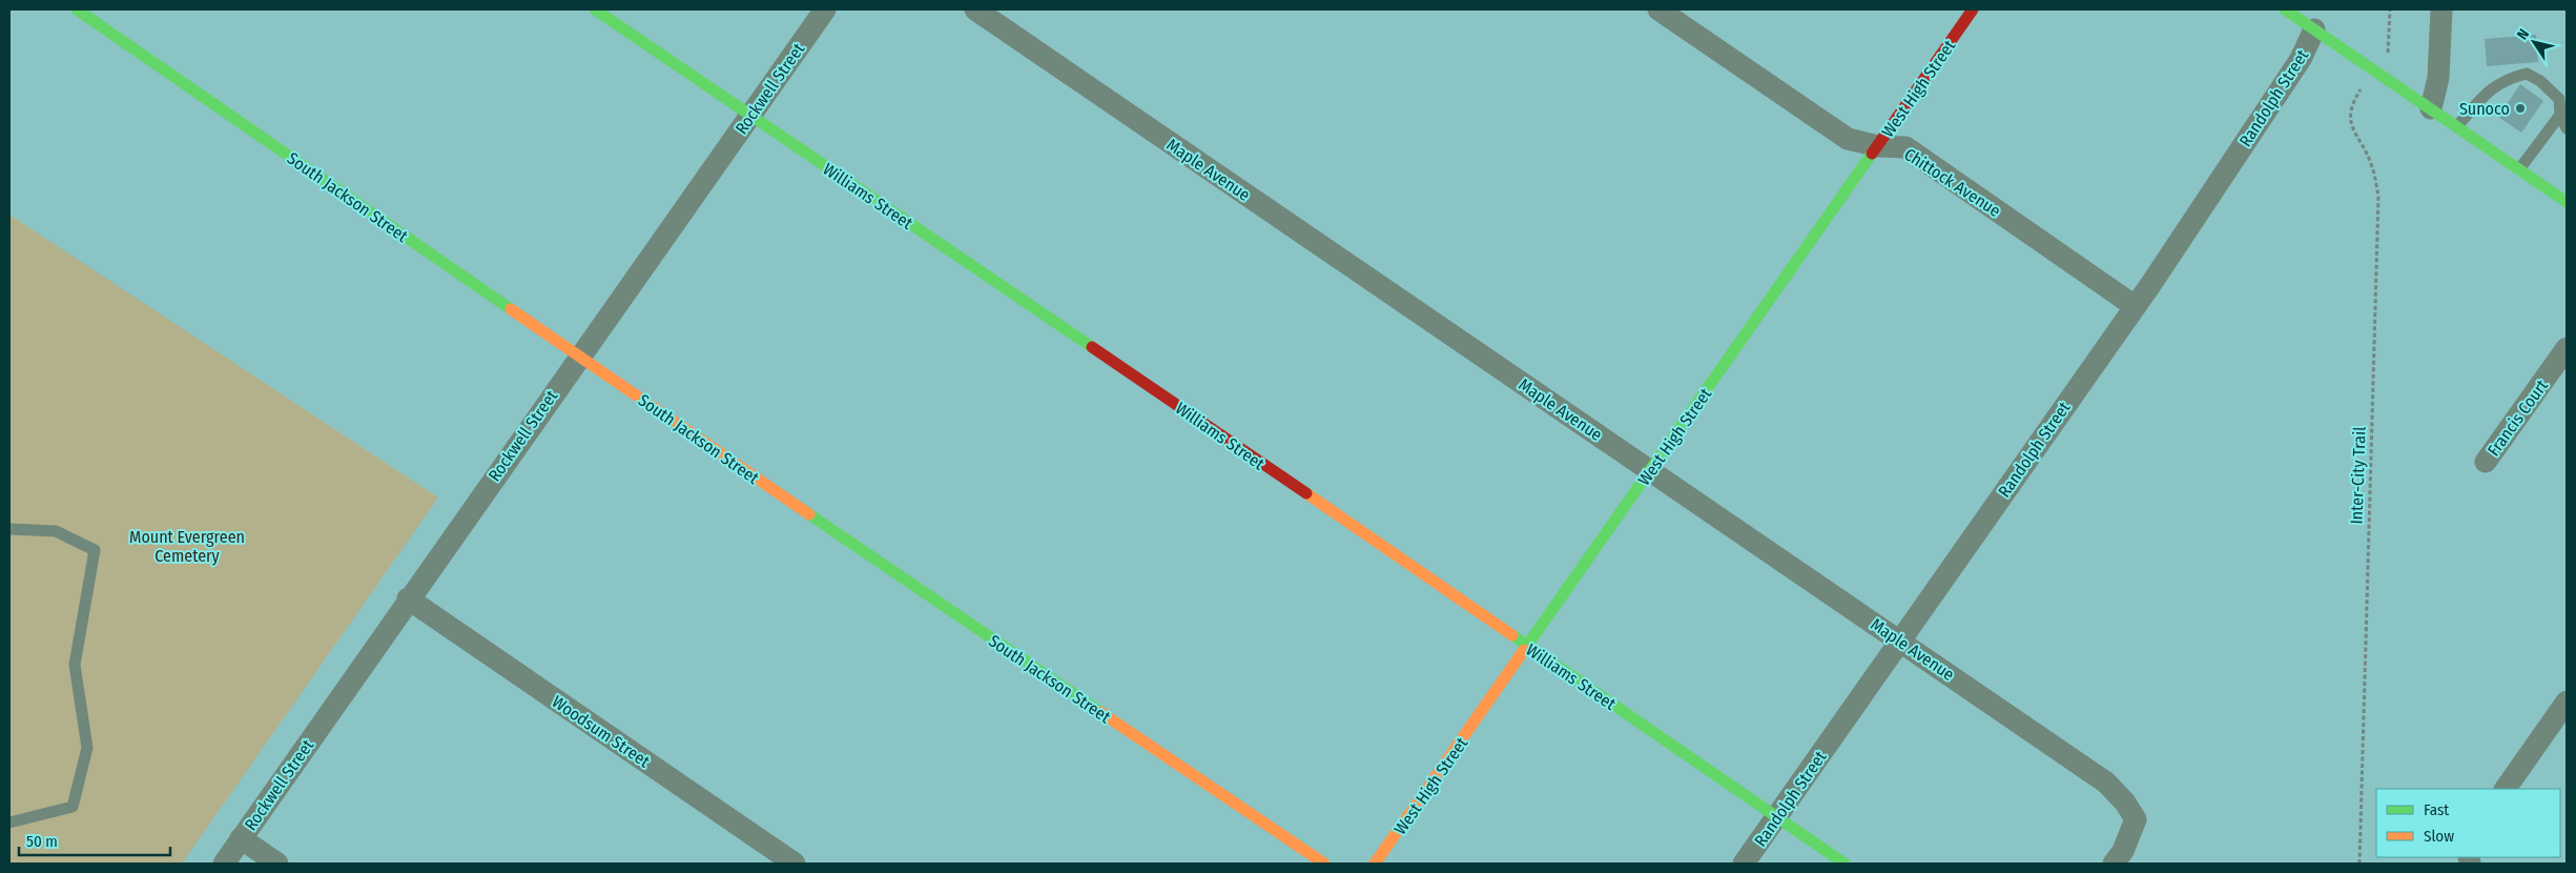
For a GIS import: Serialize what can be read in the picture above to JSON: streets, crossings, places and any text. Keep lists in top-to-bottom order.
{
  "streets": {
    "street": [
      "Rockwell Street",
      "West High Street",
      "Randolph Street",
      "Maple Avenue",
      "Chittock Avenue",
      "Williams Street",
      "South Jackson Street",
      "Francis Court",
      "Woodsum Street"
    ],
    "path": ["Inter-City Trail"]
  },
  "crossings": [
    ["Rockwell Street", "Williams Street"],
    ["Rockwell Street", "South Jackson Street"],
    ["Rockwell Street", "Woodsum Street"],
    ["West High Street", "Maple Avenue"],
    ["West High Street", "Chittock Avenue"],
    ["West High Street", "Williams Street"],
    ["Randolph Street", "Maple Avenue"],
    ["Randolph Street", "Chittock Avenue"],
    ["Randolph Street", "Williams Street"]
  ],
  "parks": ["Mount Evergreen Cemetery"],
  "places": ["Sunoco"],
  "legend": ["Fast", "Slow"],
  "scale_bar": "50 m",
  "north": "top left"
}
